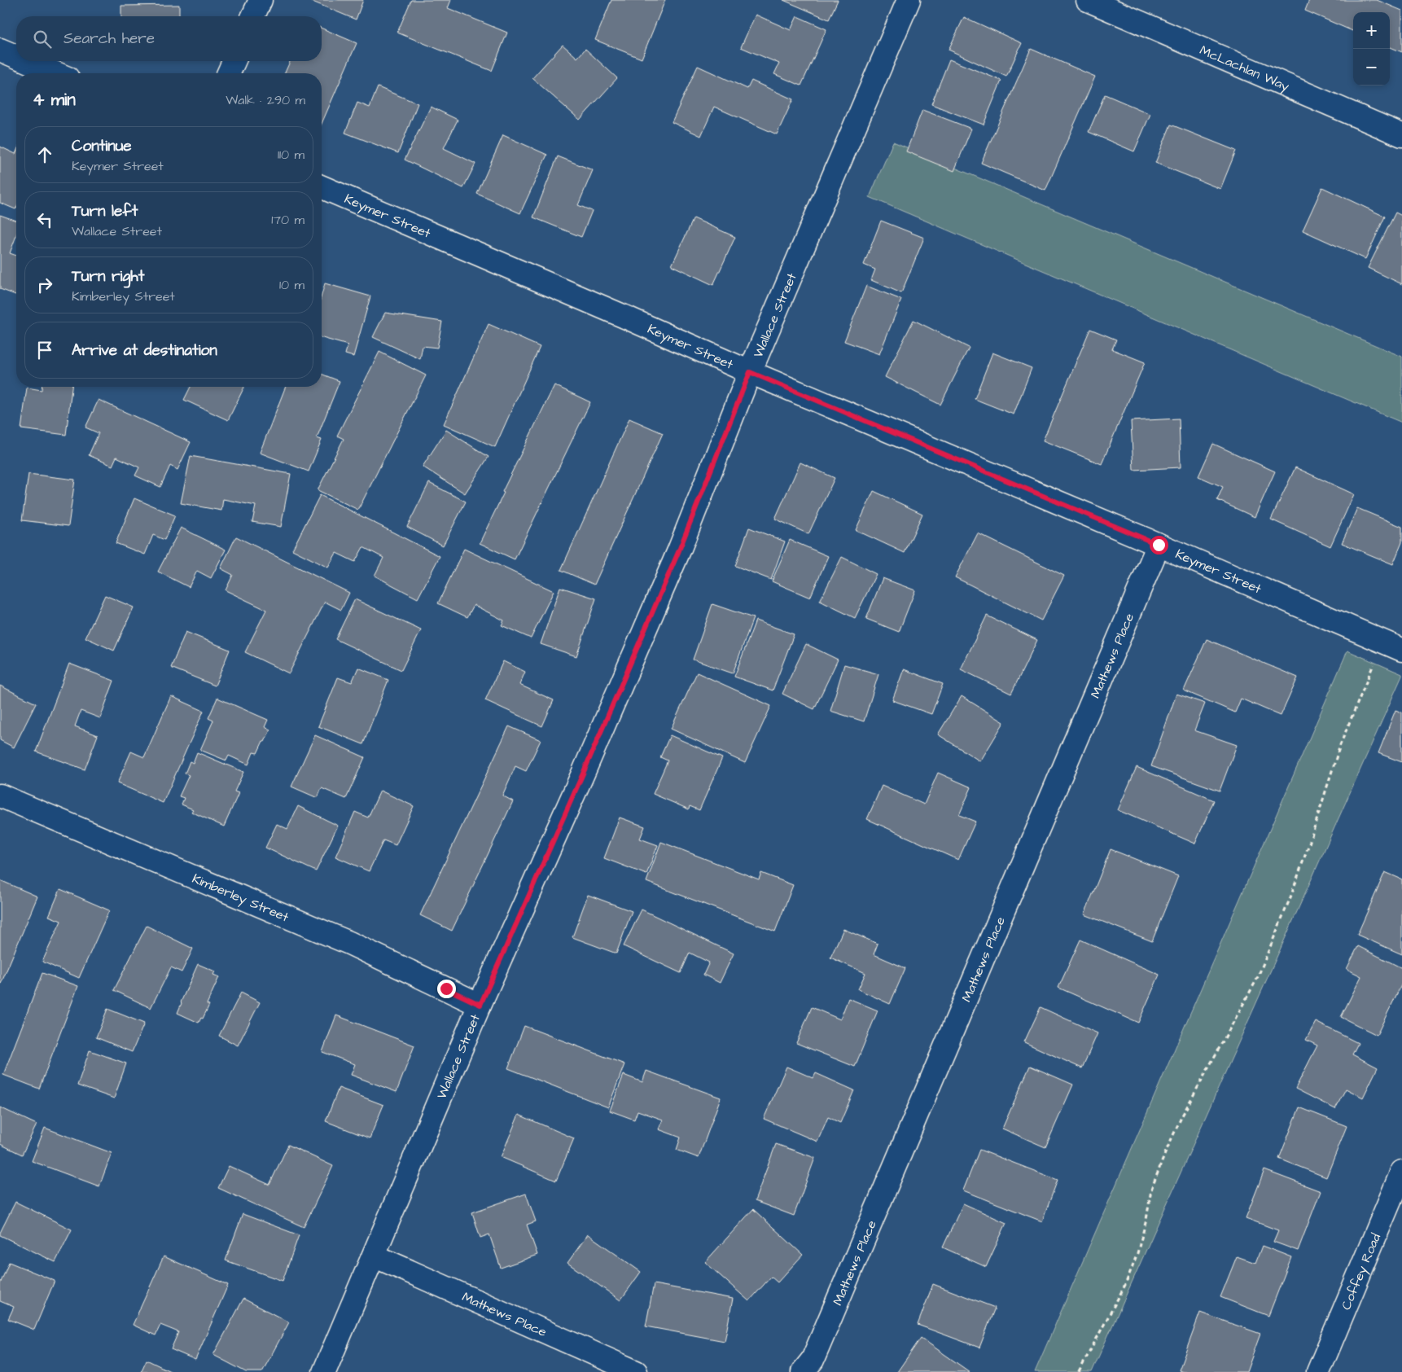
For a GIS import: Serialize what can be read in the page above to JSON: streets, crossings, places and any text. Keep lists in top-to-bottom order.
{
  "streets": {
    "street": [
      "McLachlan Way",
      "Keymer Street",
      "Wallace Street",
      "Mathews Place",
      "Kimberley Street",
      "Coffey Road"
    ]
  },
  "crossings": [
    ["Keymer Street", "Wallace Street"],
    ["Keymer Street", "Mathews Place"],
    ["Wallace Street", "Mathews Place"],
    ["Wallace Street", "Kimberley Street"]
  ],
  "page": {
    "map_buttons": ["+", "−"],
    "search": "Search here",
    "heading": ["4 min", "Walk · 290 m"],
    "list": [
      ["Continue", "Keymer Street", "110 m"],
      ["Turn left", "Wallace Street", "170 m"],
      ["Turn right", "Kimberley Street", "10 m"],
      "Arrive at destination"
    ]
  }
}
